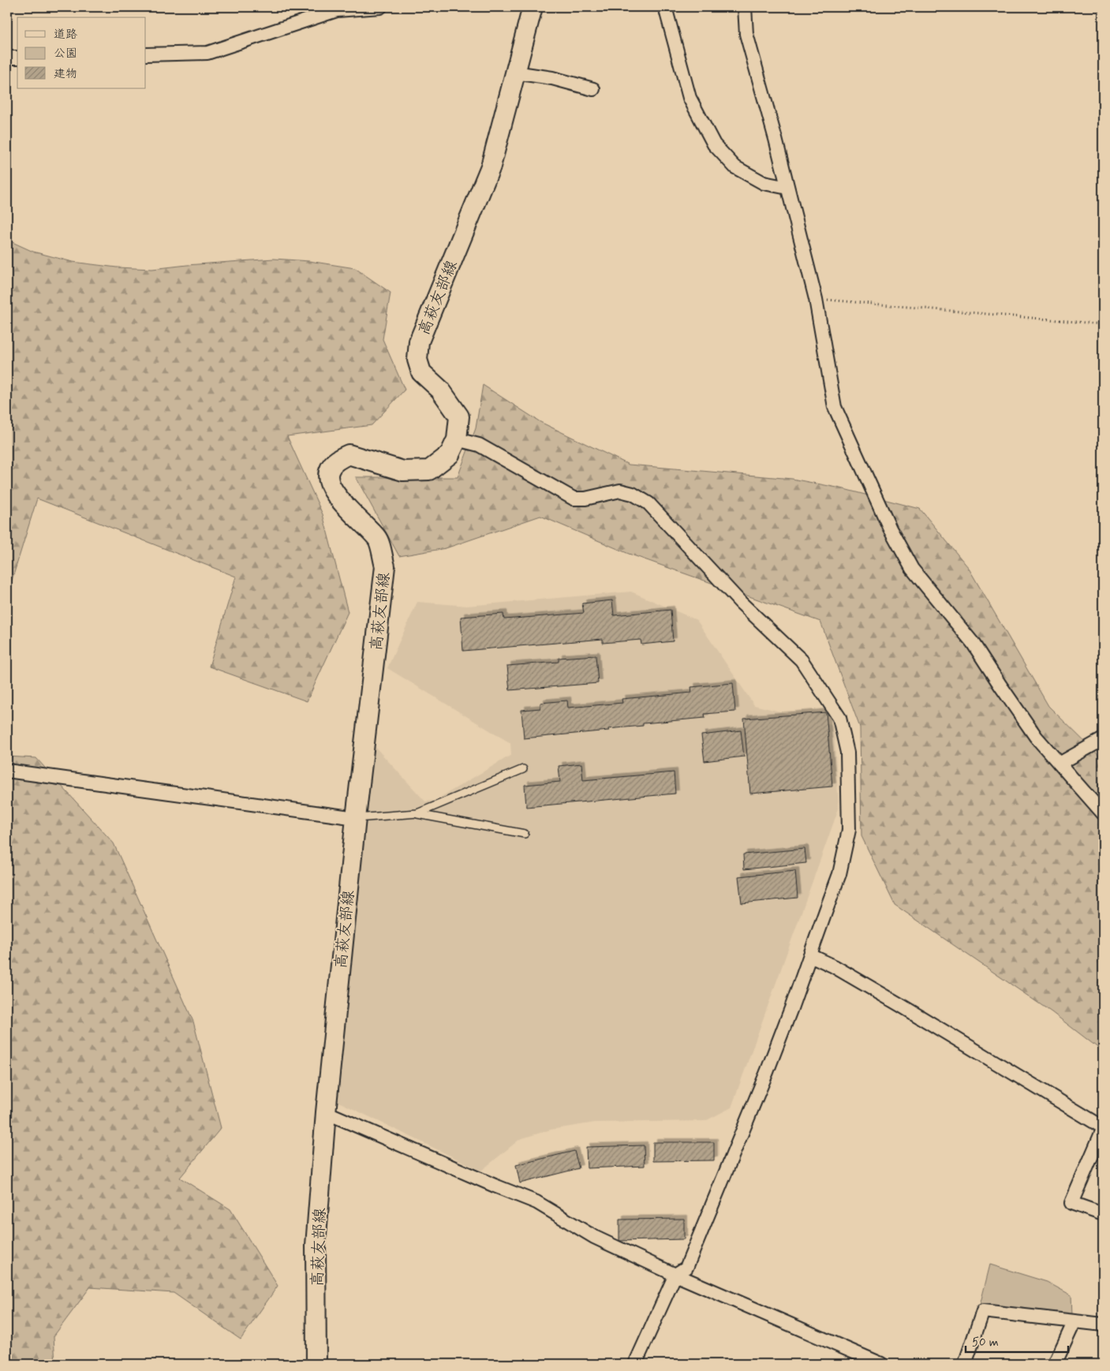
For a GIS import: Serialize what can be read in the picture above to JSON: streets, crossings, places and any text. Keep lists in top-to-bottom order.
{
  "streets": {
    "main road": ["高萩友部線"]
  },
  "legend": ["道路", "公園", "建物"],
  "scale_bar": "50 m"
}
